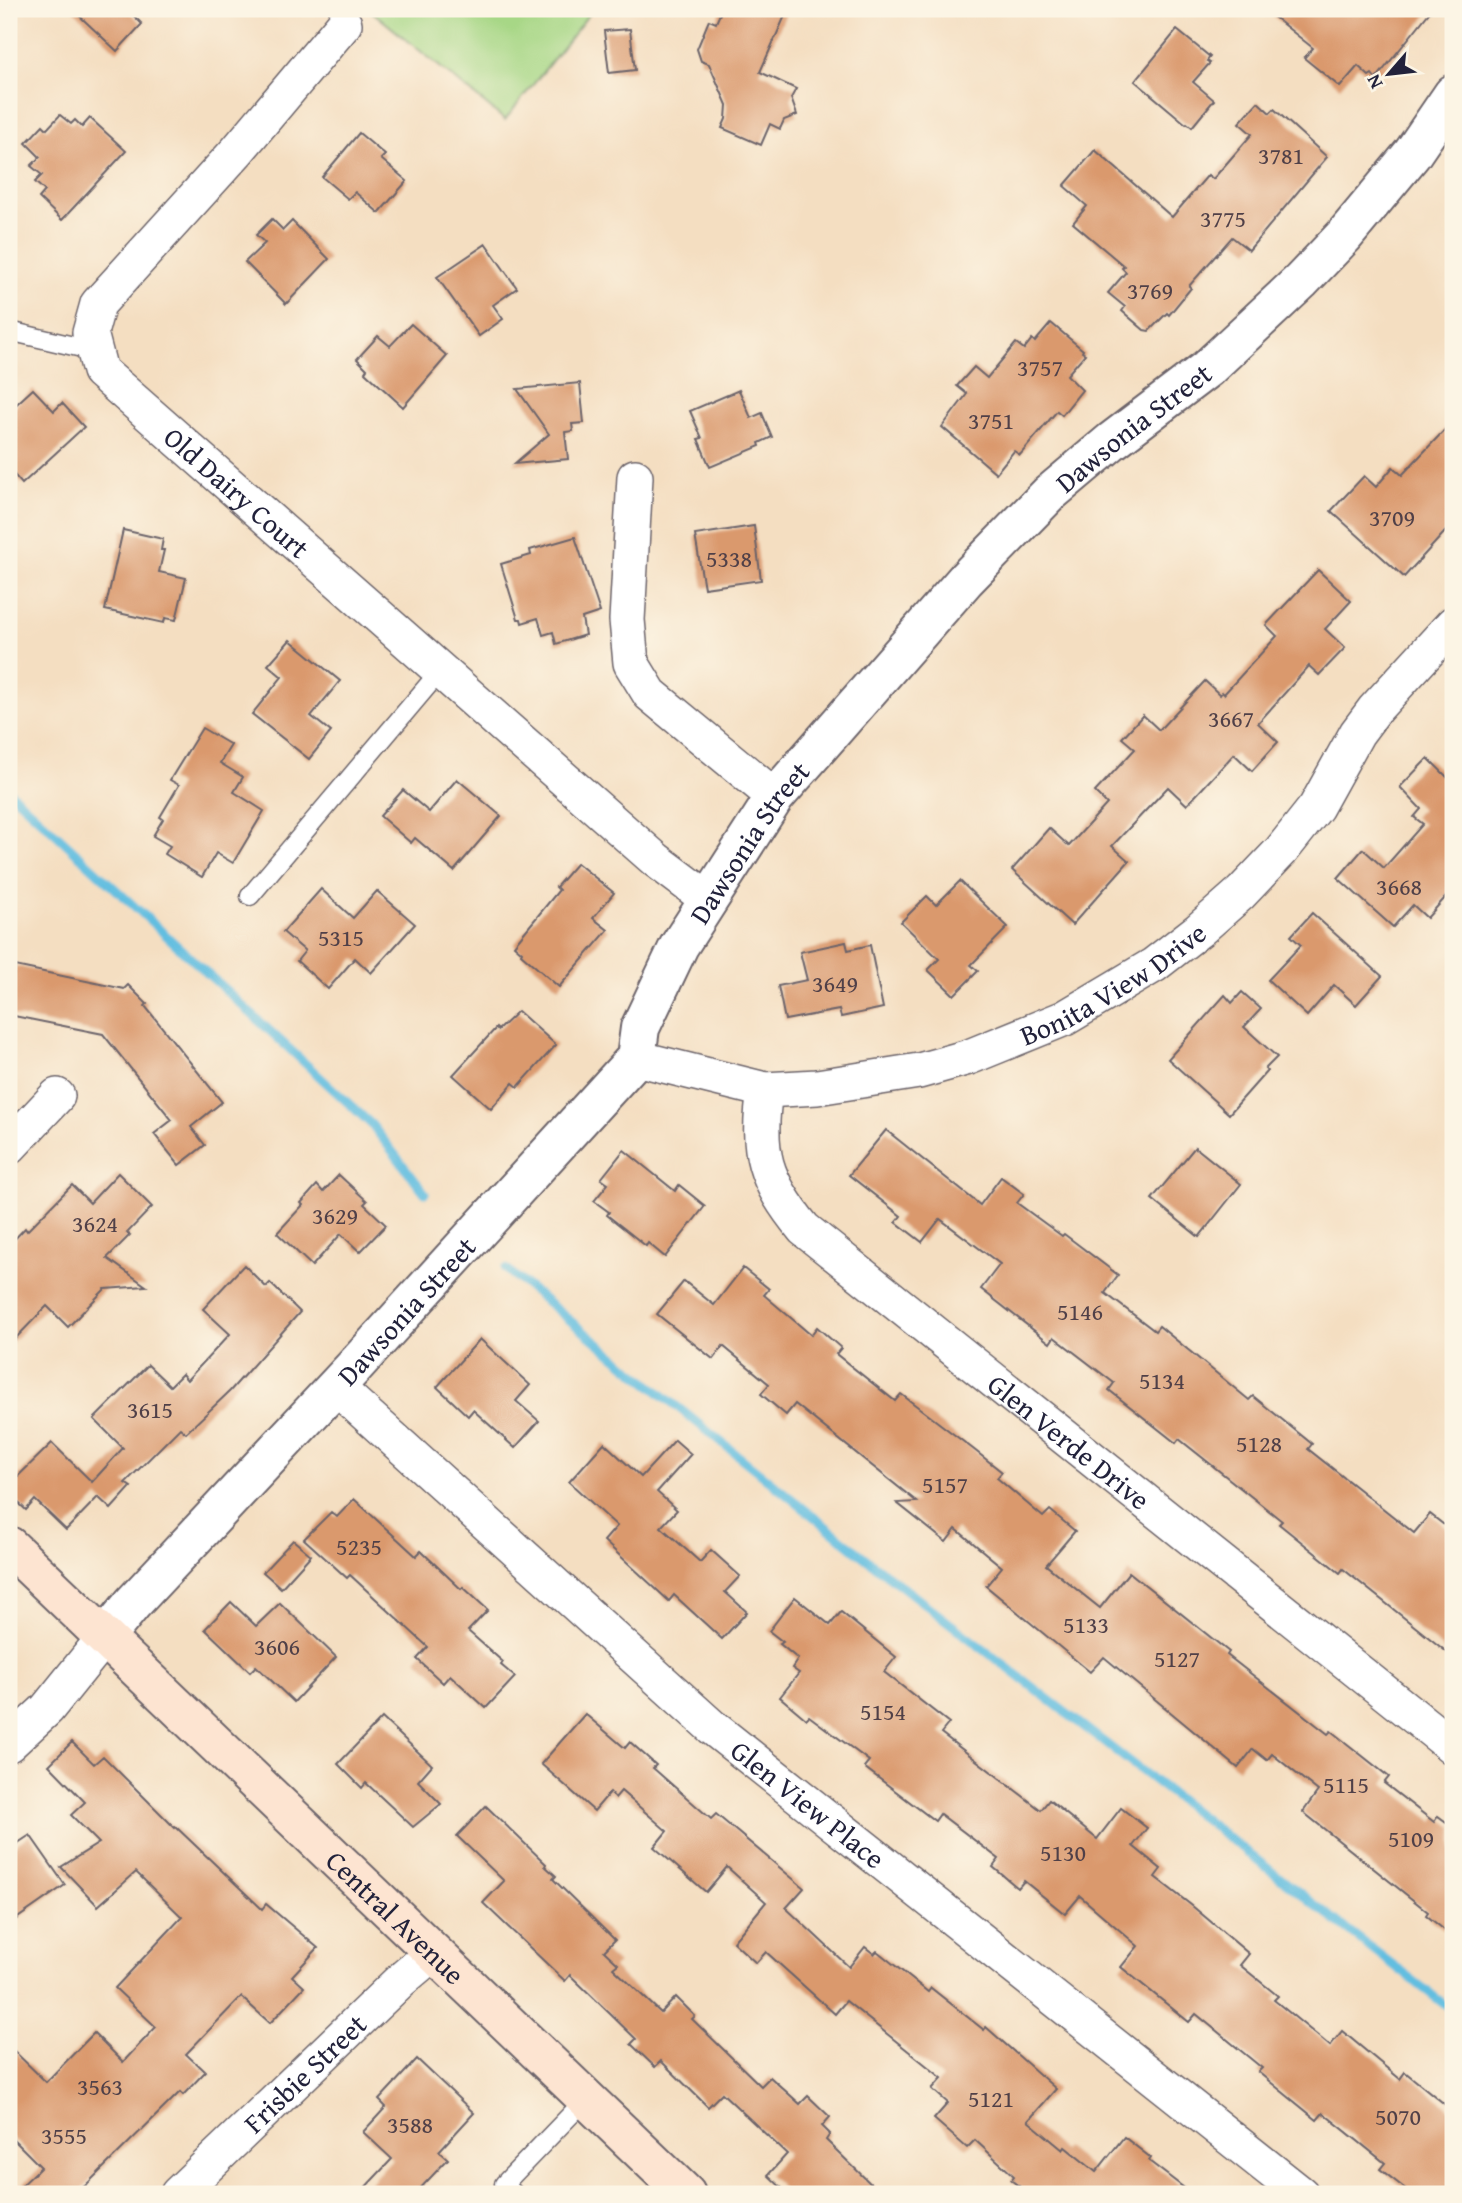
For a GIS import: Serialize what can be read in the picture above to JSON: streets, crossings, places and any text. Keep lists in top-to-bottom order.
{
  "streets": {
    "main road": ["Central Avenue"],
    "street": [
      "Dawsonia Street",
      "Old Dairy Court",
      "Bonita View Drive",
      "Glen Verde Drive",
      "Glen View Place",
      "Frisbie Street"
    ]
  },
  "crossings": [
    ["Dawsonia Street", "Old Dairy Court"],
    ["Dawsonia Street", "Bonita View Drive"],
    ["Dawsonia Street", "Glen View Place"],
    ["Dawsonia Street", "Central Avenue"],
    ["Bonita View Drive", "Glen Verde Drive"],
    ["Central Avenue", "Frisbie Street"]
  ],
  "house_numbers": [
    "3781",
    "3775",
    "3769",
    "3757",
    "3751",
    "3709",
    "5338",
    "3667",
    "3668",
    "5315",
    "3649",
    "3629",
    "3624",
    "5146",
    "5134",
    "3615",
    "5128",
    "5157",
    "5235",
    "5133",
    "3606",
    "5127",
    "5154",
    "5115",
    "5109",
    "5130",
    "3563",
    "5121",
    "5070",
    "3588",
    "3555"
  ],
  "north": "bottom left"
}
